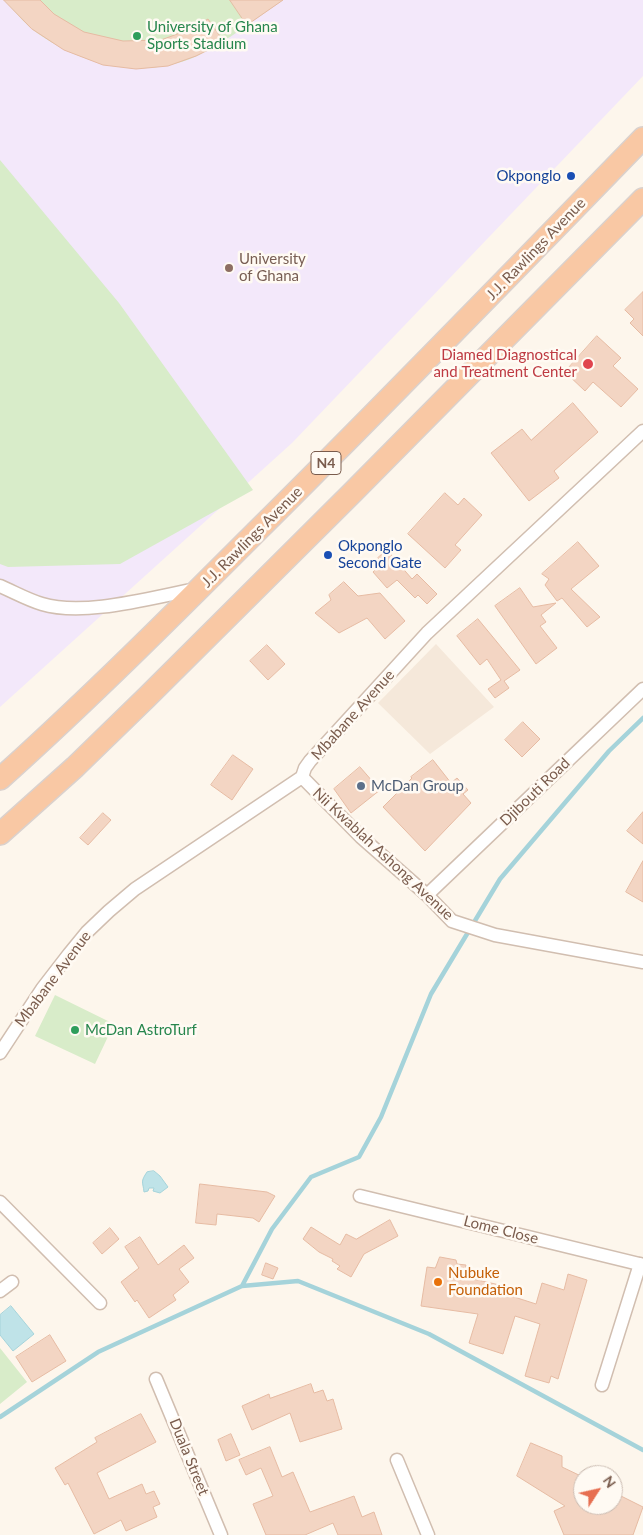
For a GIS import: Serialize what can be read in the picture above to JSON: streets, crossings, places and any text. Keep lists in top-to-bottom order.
{
  "streets": {
    "highway": ["J.J. Rawlings Avenue", "N4"],
    "street": [
      "Mbabane Avenue",
      "Djibouti Road",
      "Nii Kwablah Ashong Avenue",
      "Lome Close",
      "Duala Street"
    ]
  },
  "crossings": [
    ["Mbabane Avenue", "Nii Kwablah Ashong Avenue"],
    ["Djibouti Road", "Nii Kwablah Ashong Avenue"]
  ],
  "places": [
    "University of Ghana Sports Stadium",
    "Okponglo",
    "University of Ghana",
    "Diamed Diagnostical and Treatment Center",
    "Okponglo Second Gate",
    "McDan Group",
    "McDan AstroTurf",
    "Nubuke Foundation"
  ],
  "north": "top right"
}
